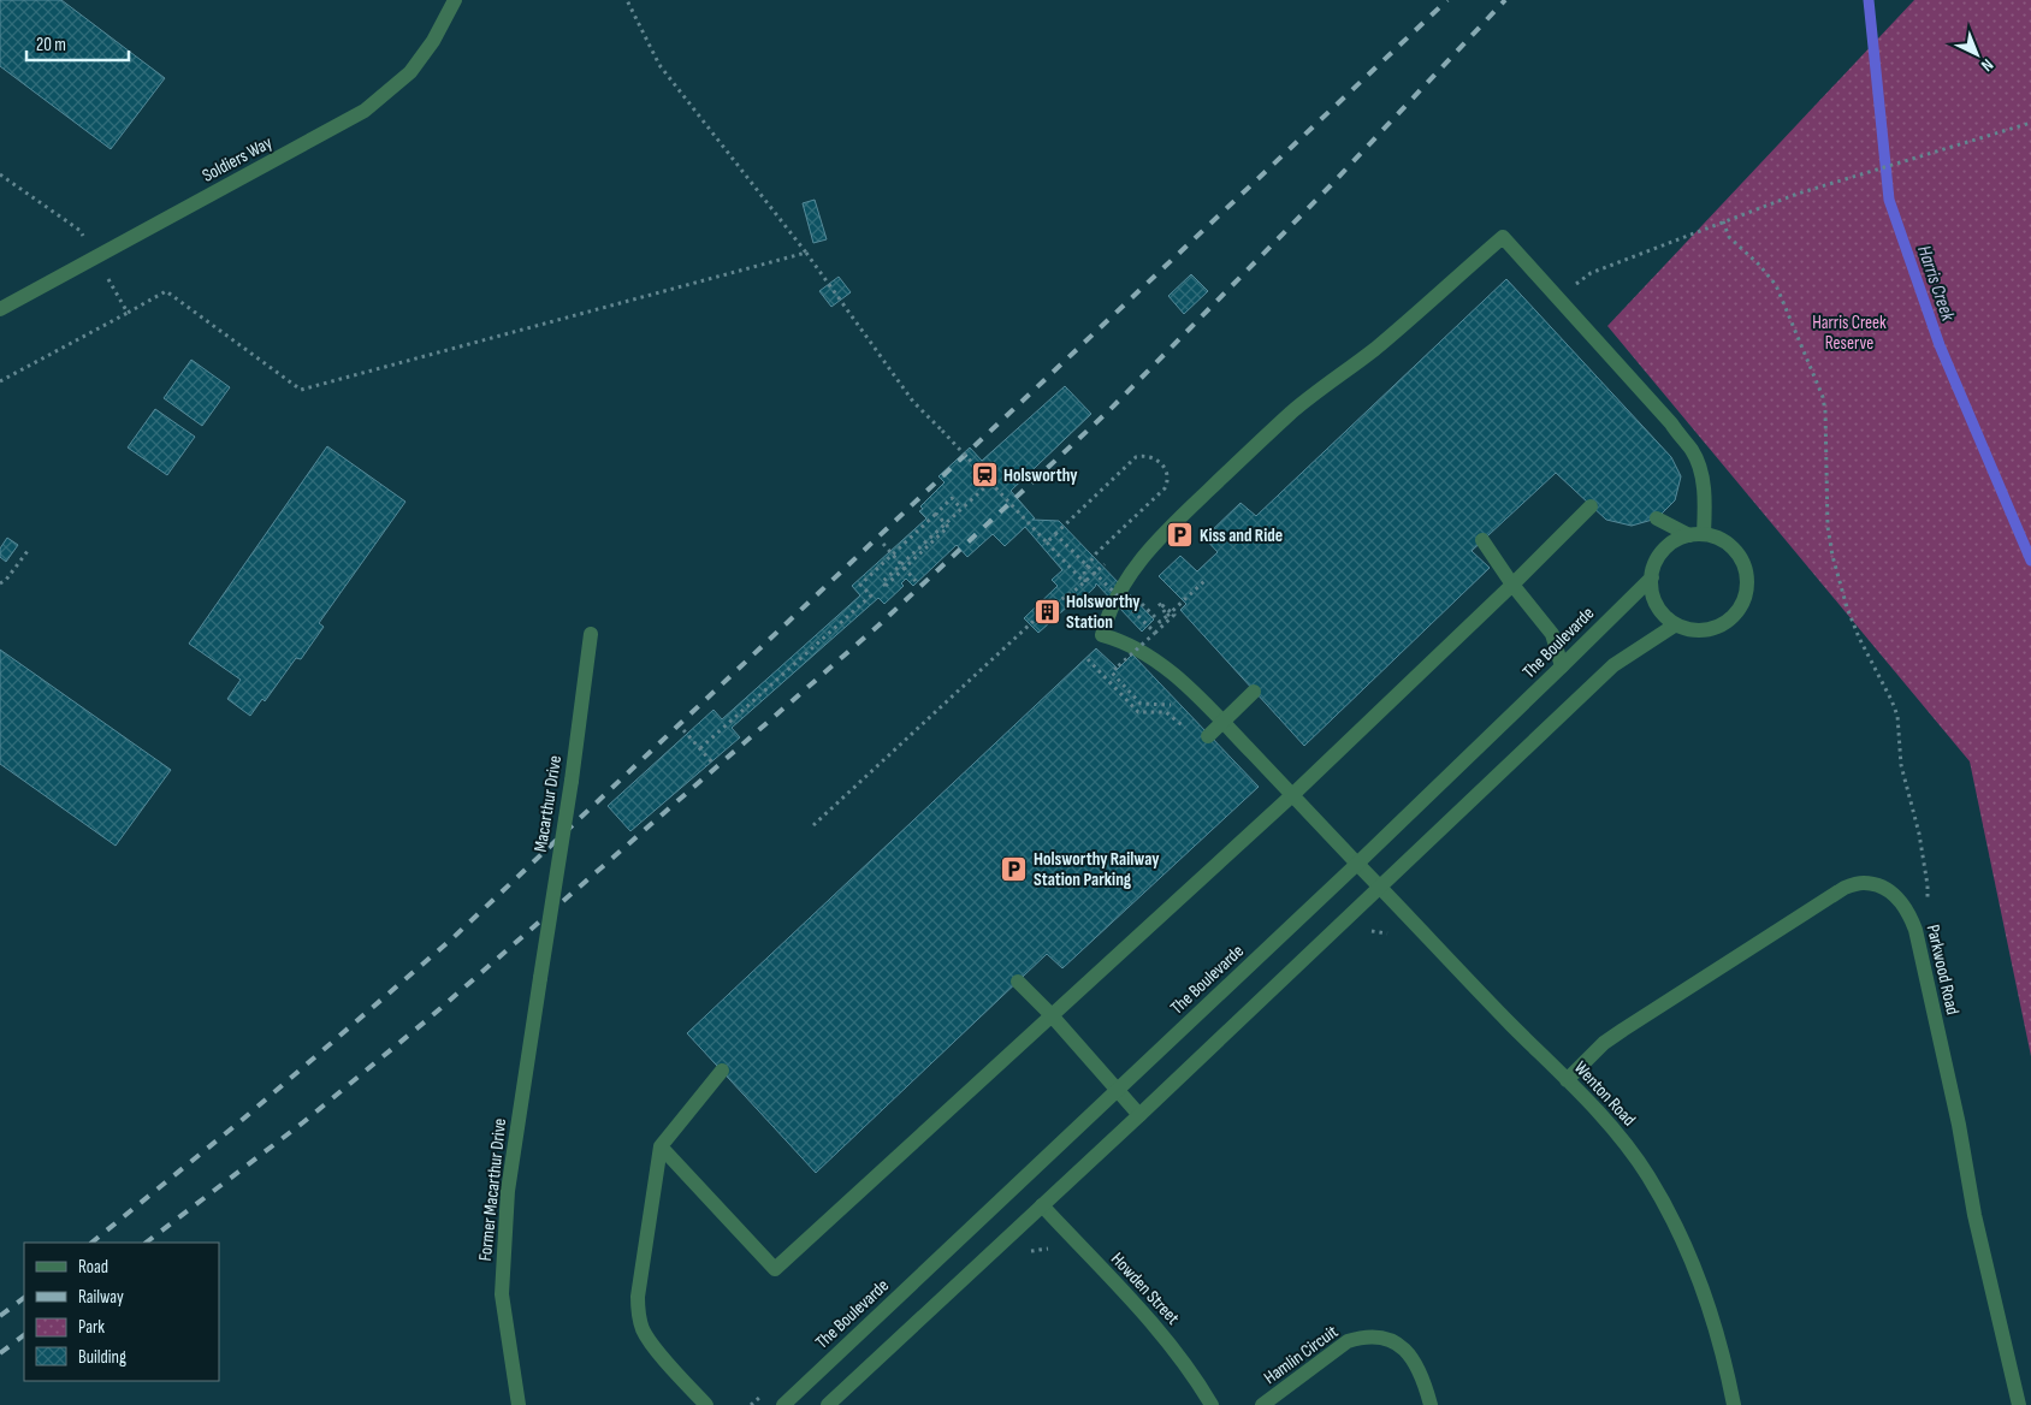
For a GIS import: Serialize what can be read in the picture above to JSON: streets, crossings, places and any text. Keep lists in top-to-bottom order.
{
  "streets": {
    "street": [
      "Soldiers Way",
      "The Boulevarde",
      "Macarthur Drive",
      "Parkwood Road",
      "Wenton Road",
      "Former Macarthur Drive",
      "Howden Street",
      "Hamlin Circuit"
    ]
  },
  "crossings": [
    ["The Boulevarde", "Wenton Road"],
    ["Macarthur Drive", "Former Macarthur Drive"],
    ["Parkwood Road", "Wenton Road"]
  ],
  "water": ["Harris Creek"],
  "parks": ["Harris Creek Reserve"],
  "places": {
    "station": ["Holsworthy"],
    "parking": ["Kiss and Ride", "Holsworthy Railway Station Parking"],
    "building": ["Holsworthy Station"]
  },
  "legend": [
    "Road",
    "Railway",
    "Park",
    "Building"
  ],
  "scale_bar": "20 m",
  "north": "bottom right"
}
